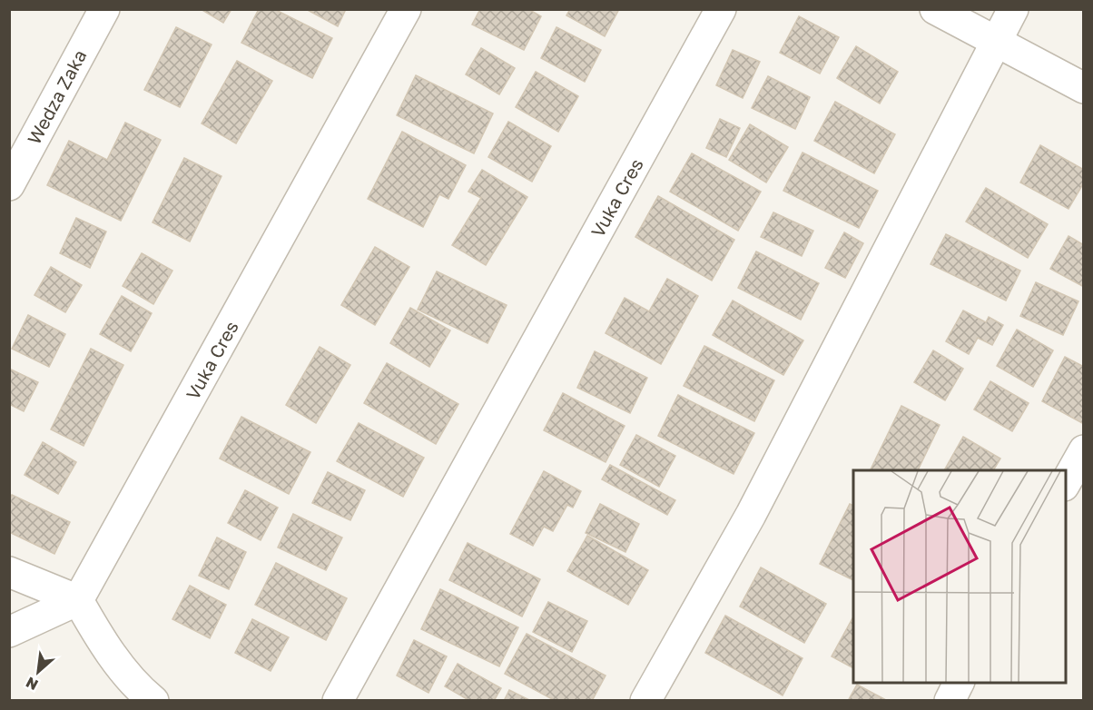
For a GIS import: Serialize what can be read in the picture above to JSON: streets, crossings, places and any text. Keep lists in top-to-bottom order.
{
  "streets": {
    "street": ["Wedza Zaka", "Vuka Cres"]
  },
  "north": "bottom left"
}
